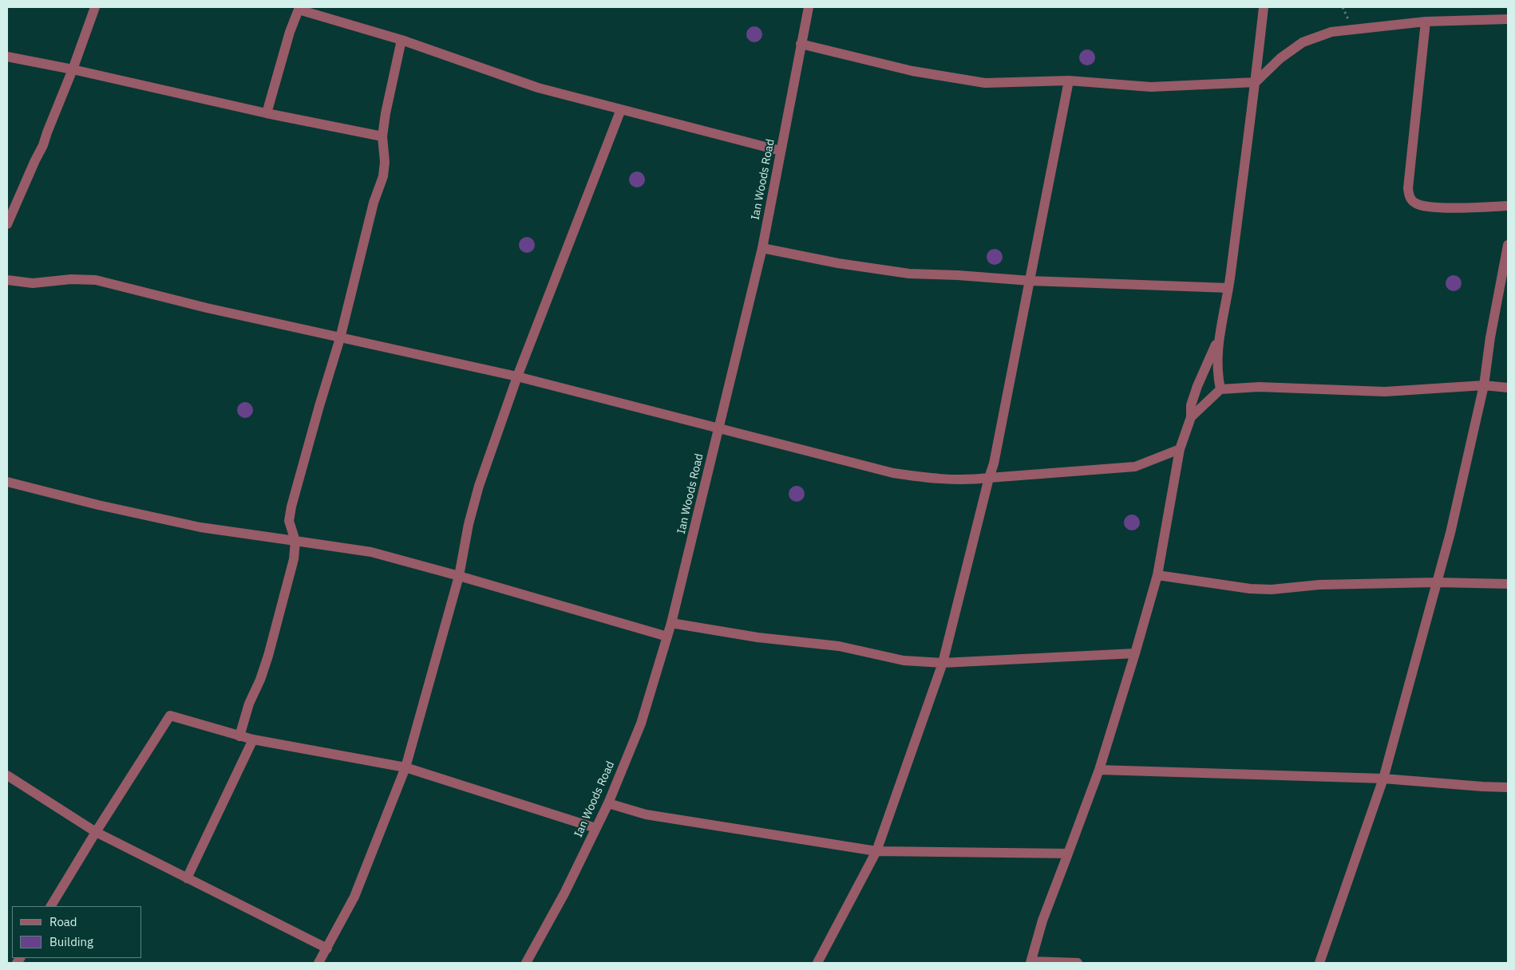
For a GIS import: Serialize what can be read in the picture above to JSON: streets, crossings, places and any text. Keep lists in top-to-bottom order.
{
  "streets": {
    "street": ["Ian Woods Road"]
  },
  "legend": ["Road", "Building"]
}
